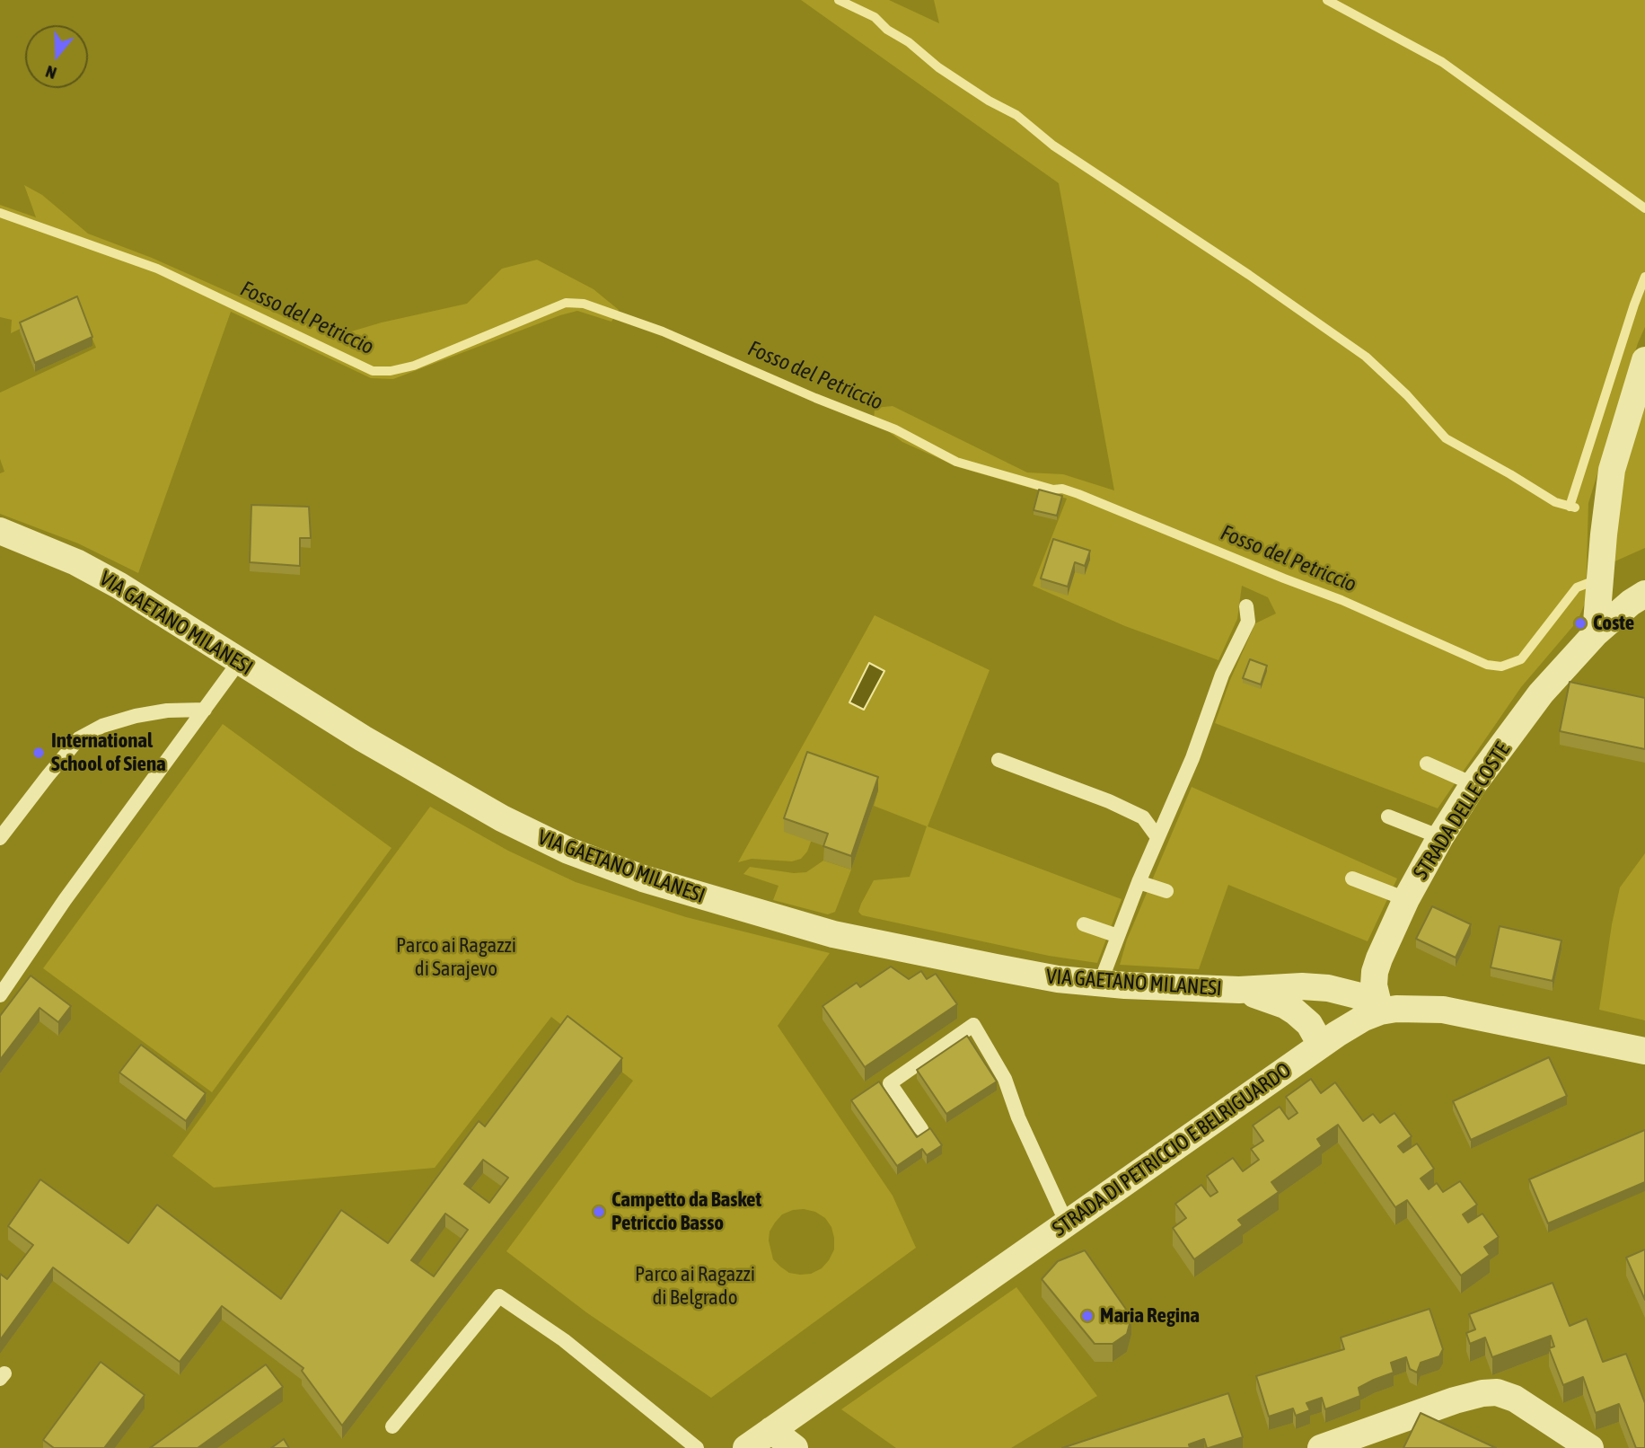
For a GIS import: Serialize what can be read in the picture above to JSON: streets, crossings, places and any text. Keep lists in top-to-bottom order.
{
  "streets": {
    "street": ["VIA GAETANO MILANESI", "STRADA DELLE COSTE", "STRADA DI PETRICCIO E BELRIGUARDO"]
  },
  "crossings": [
    ["VIA GAETANO MILANESI", "STRADA DELLE COSTE"],
    ["VIA GAETANO MILANESI", "STRADA DI PETRICCIO E BELRIGUARDO"],
    ["STRADA DELLE COSTE", "STRADA DI PETRICCIO E BELRIGUARDO"]
  ],
  "water": ["Fosso del Petriccio"],
  "parks": ["Parco ai Ragazzi di Sarajevo", "Parco ai Ragazzi di Belgrado"],
  "places": [
    "Coste",
    "International School of Siena",
    "Campetto da Basket Petriccio Basso",
    "Maria Regina"
  ],
  "north": "bottom"
}
